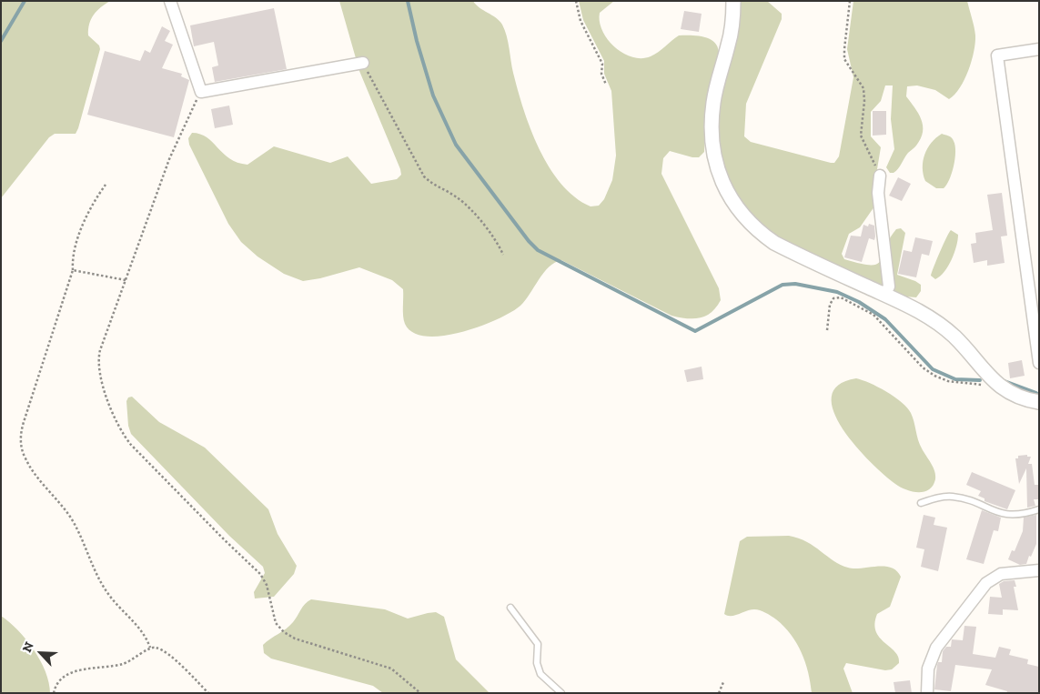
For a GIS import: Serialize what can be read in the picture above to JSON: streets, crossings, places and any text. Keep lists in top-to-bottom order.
{
  "north": "top left"
}
